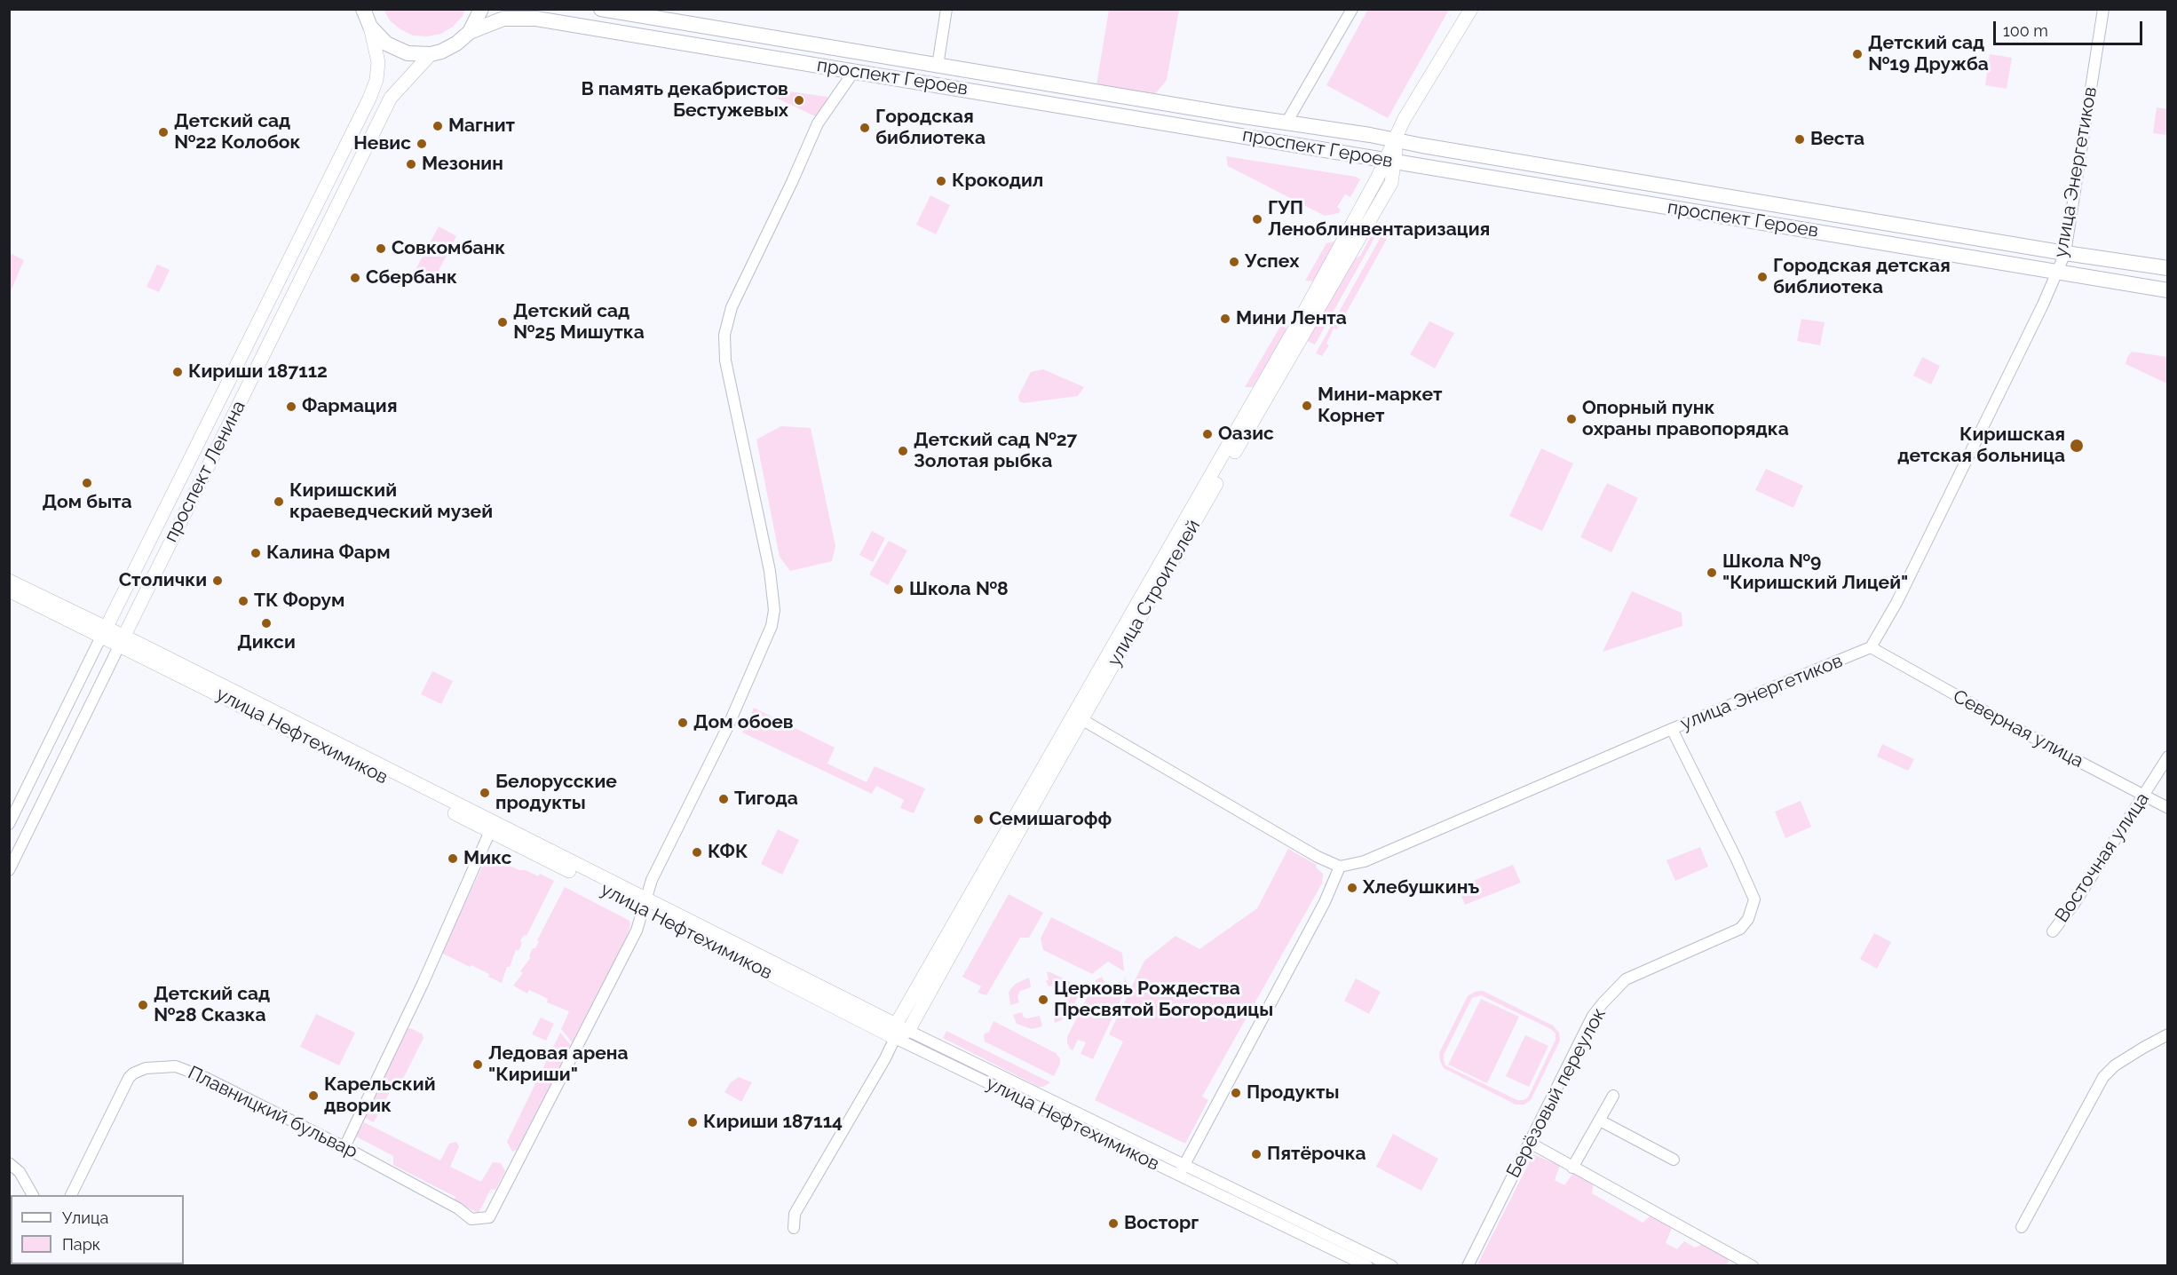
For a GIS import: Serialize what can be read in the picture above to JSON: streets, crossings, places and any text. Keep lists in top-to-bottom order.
{
  "streets": {
    "main road": ["проспект Героев"],
    "street": [
      "улица Энергетиков",
      "проспект Ленина",
      "улица Строителей",
      "Северная улица",
      "улица Нефтехимиков",
      "Восточная улица",
      "Берёзовый переулок",
      "Плавницкий бульвар"
    ]
  },
  "crossings": [
    ["проспект Героев", "улица Энергетиков"],
    ["проспект Героев", "проспект Ленина"],
    ["проспект Героев", "улица Строителей"],
    ["улица Энергетиков", "Северная улица"],
    ["улица Энергетиков", "Берёзовый переулок"],
    ["проспект Ленина", "улица Нефтехимиков"],
    ["улица Строителей", "улица Нефтехимиков"],
    ["Северная улица", "Восточная улица"],
    ["улица Нефтехимиков", "Плавницкий бульвар"]
  ],
  "places": [
    "Детский сад №19 Дружба",
    "В память декабристов Бестужевых",
    "Магнит",
    "Городская библиотека",
    "Детский сад №22 Колобок",
    "Веста",
    "Невис",
    "Мезонин",
    "Крокодил",
    "ГУП Леноблинвентаризация",
    "Совкомбанк",
    "Успех",
    "Городская детская библиотека",
    "Сбербанк",
    "Мини Лента",
    "Детский сад №25 Мишутка",
    "Кириши 187112",
    "Мини-маркет Корнет",
    "Фармация",
    "Опорный пунк охраны правопорядка",
    "Оазис",
    "Киришская детская больница",
    "Детский сад №27 Золотая рыбка",
    "Дом быта",
    "Киришский краеведческий музей",
    "Калина Фарм",
    "Школа №9 \"Киришский Лицей\"",
    "Столички",
    "Школа №8",
    "ТК Форум",
    "Дикси",
    "Дом обоев",
    "Белорусские продукты",
    "Тигода",
    "Семишагофф",
    "КФК",
    "Микс",
    "Хлебушкинъ",
    "Церковь Рождества Пресвятой Богородицы",
    "Детский сад №28 Сказка",
    "Ледовая арена \"Кириши\"",
    "Продукты",
    "Карельский дворик",
    "Кириши 187114",
    "Пятёрочка",
    "Восторг"
  ],
  "legend": ["Улица", "Парк"],
  "scale_bar": "100 m"
}
